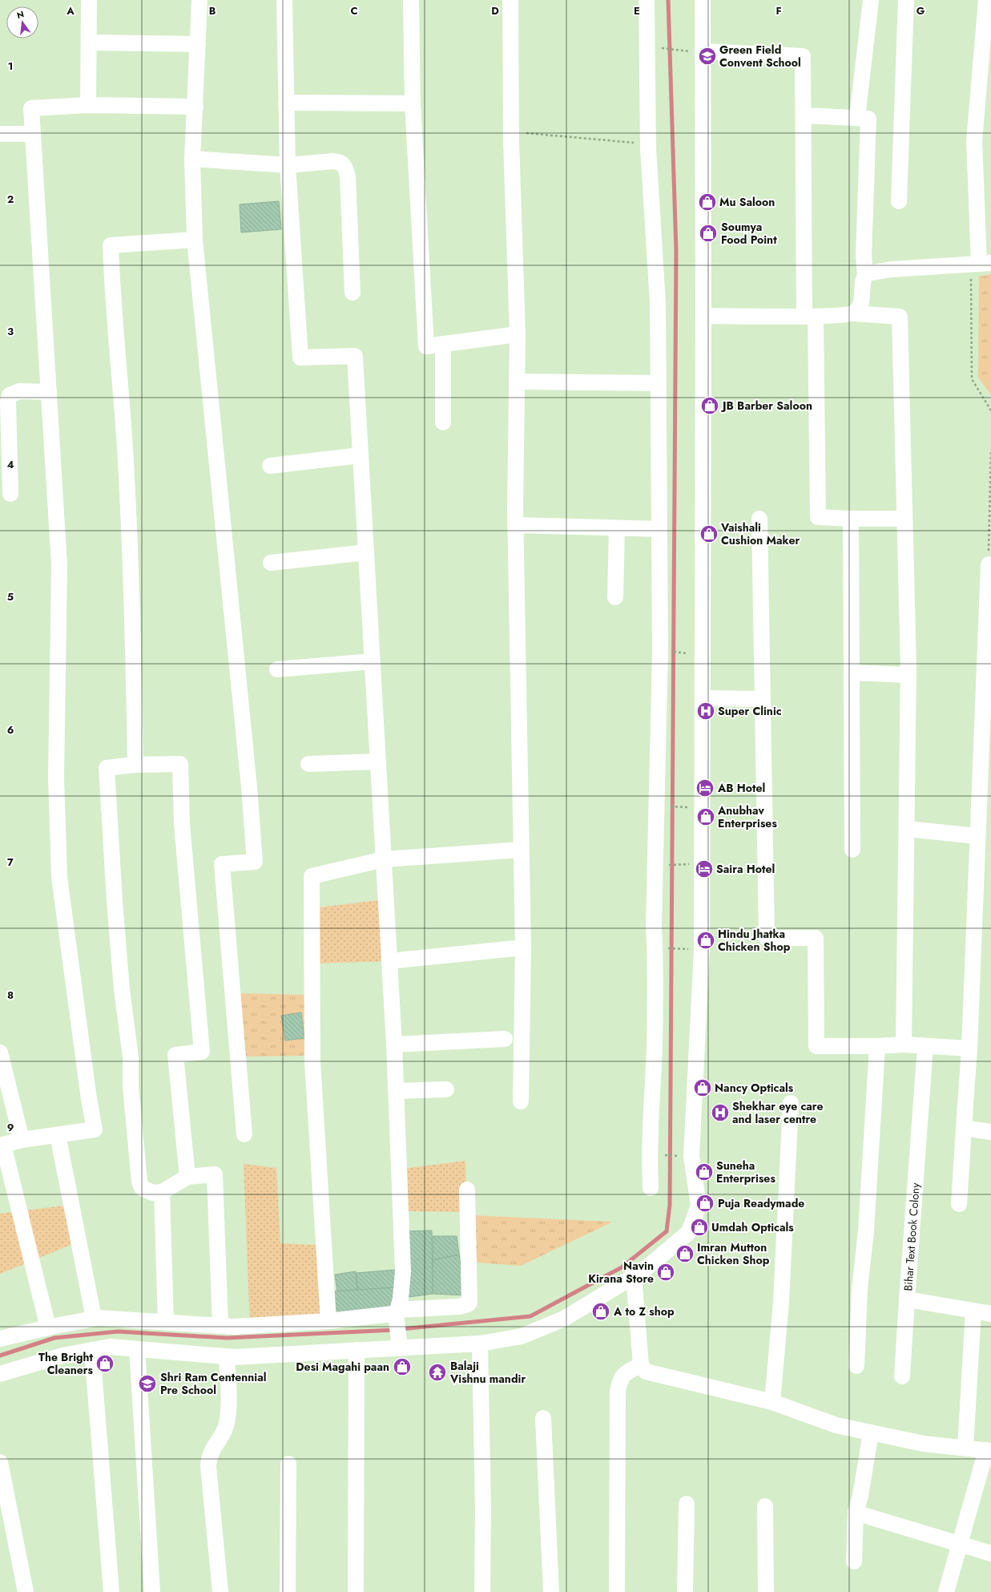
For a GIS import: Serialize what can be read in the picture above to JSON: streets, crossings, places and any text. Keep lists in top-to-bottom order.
{
  "streets": {
    "street": ["Bihar Text Book Colony"]
  },
  "places": {
    "school or university": ["Green Field Convent School", "Shri Ram Centennial Pre School"],
    "shop": [
      "Mu Saloon",
      "Soumya Food Point",
      "JB Barber Saloon",
      "Vaishali Cushion Maker",
      "Anubhav Enterprises",
      "Hindu Jhatka Chicken Shop",
      "Nancy Opticals",
      "Suneha Enterprises",
      "Puja Readymade",
      "Umdah Opticals",
      "Imran Mutton Chicken Shop",
      "Navin Kirana Store",
      "A to Z shop",
      "The Bright Cleaners",
      "Desi Magahi paan"
    ],
    "hospital": ["Super Clinic", "Shekhar eye care and laser centre"],
    "hotel": ["AB Hotel", "Saira Hotel"],
    "temple": ["Balaji Vishnu mandir"]
  },
  "north": "top",
  "grid": {
    "columns": [
      "A",
      "B",
      "C",
      "D",
      "E",
      "F",
      "G"
    ],
    "rows": [
      "1",
      "2",
      "3",
      "4",
      "5",
      "6",
      "7",
      "8",
      "9"
    ]
  }
}
